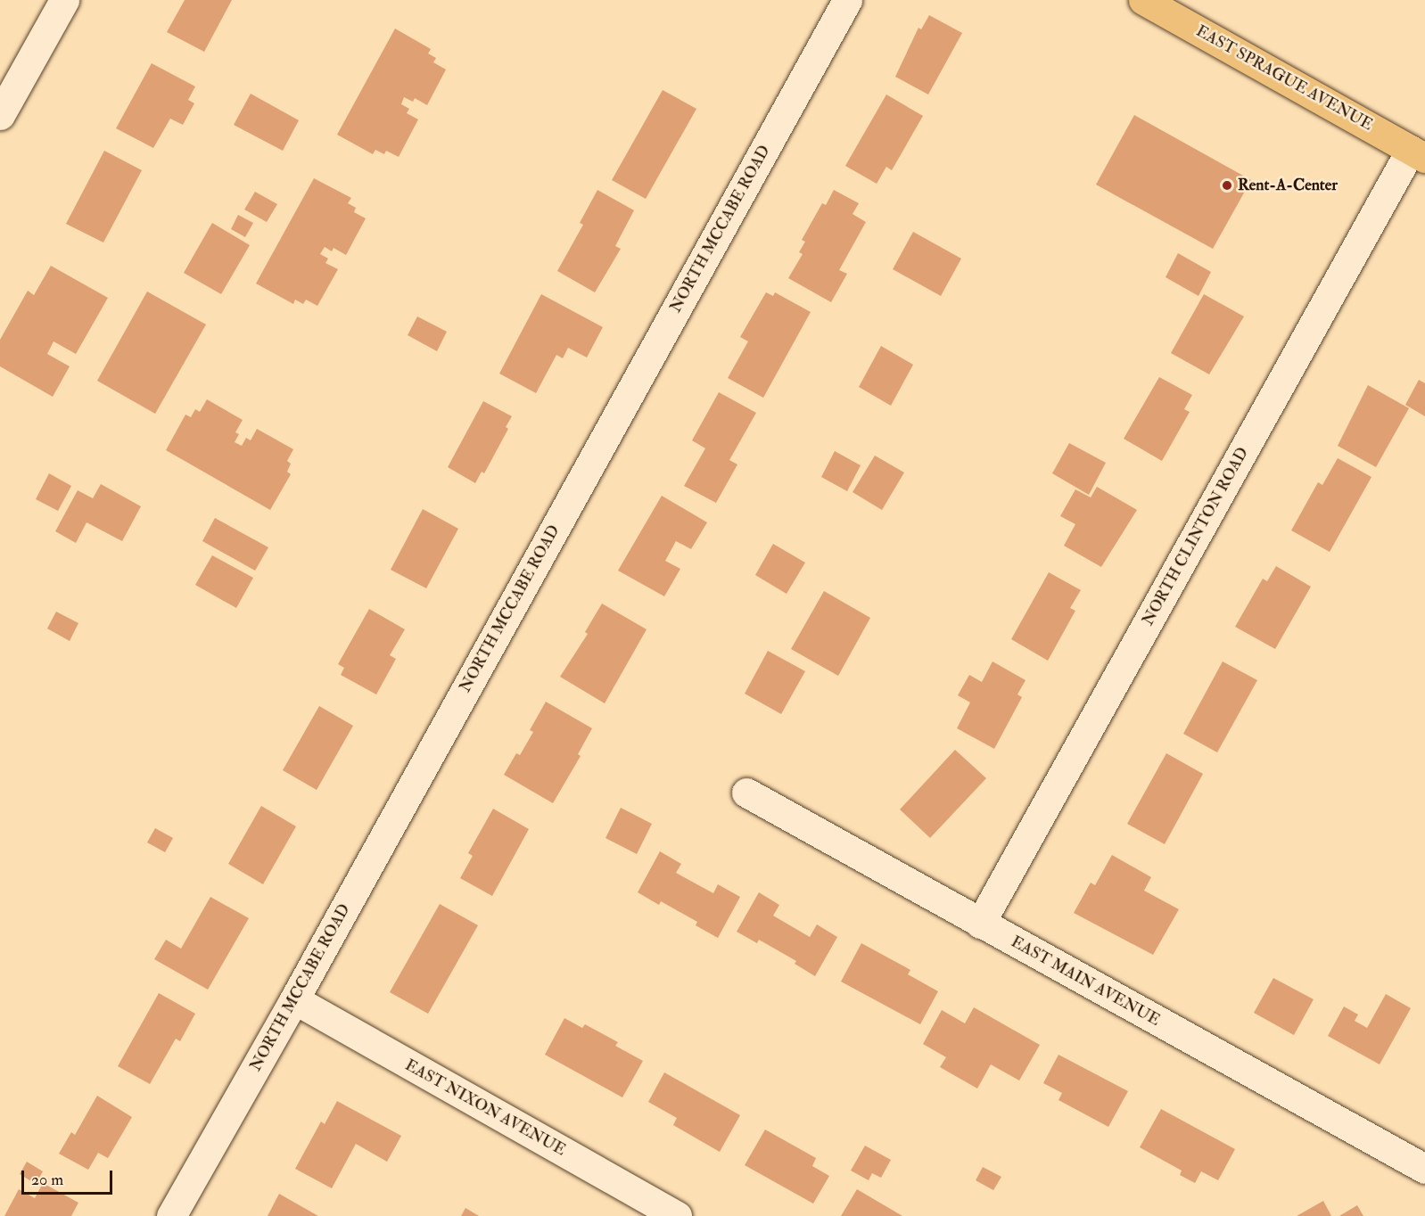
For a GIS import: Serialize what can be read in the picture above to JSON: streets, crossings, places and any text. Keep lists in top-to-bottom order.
{
  "streets": {
    "main road": ["EAST SPRAGUE AVENUE"],
    "street": [
      "NORTH MCCABE ROAD",
      "NORTH CLINTON ROAD",
      "EAST MAIN AVENUE",
      "EAST NIXON AVENUE"
    ]
  },
  "crossings": [
    ["EAST SPRAGUE AVENUE", "NORTH CLINTON ROAD"],
    ["NORTH MCCABE ROAD", "EAST NIXON AVENUE"],
    ["NORTH CLINTON ROAD", "EAST MAIN AVENUE"]
  ],
  "places": ["Rent-A-Center"],
  "scale_bar": "20 m"
}
